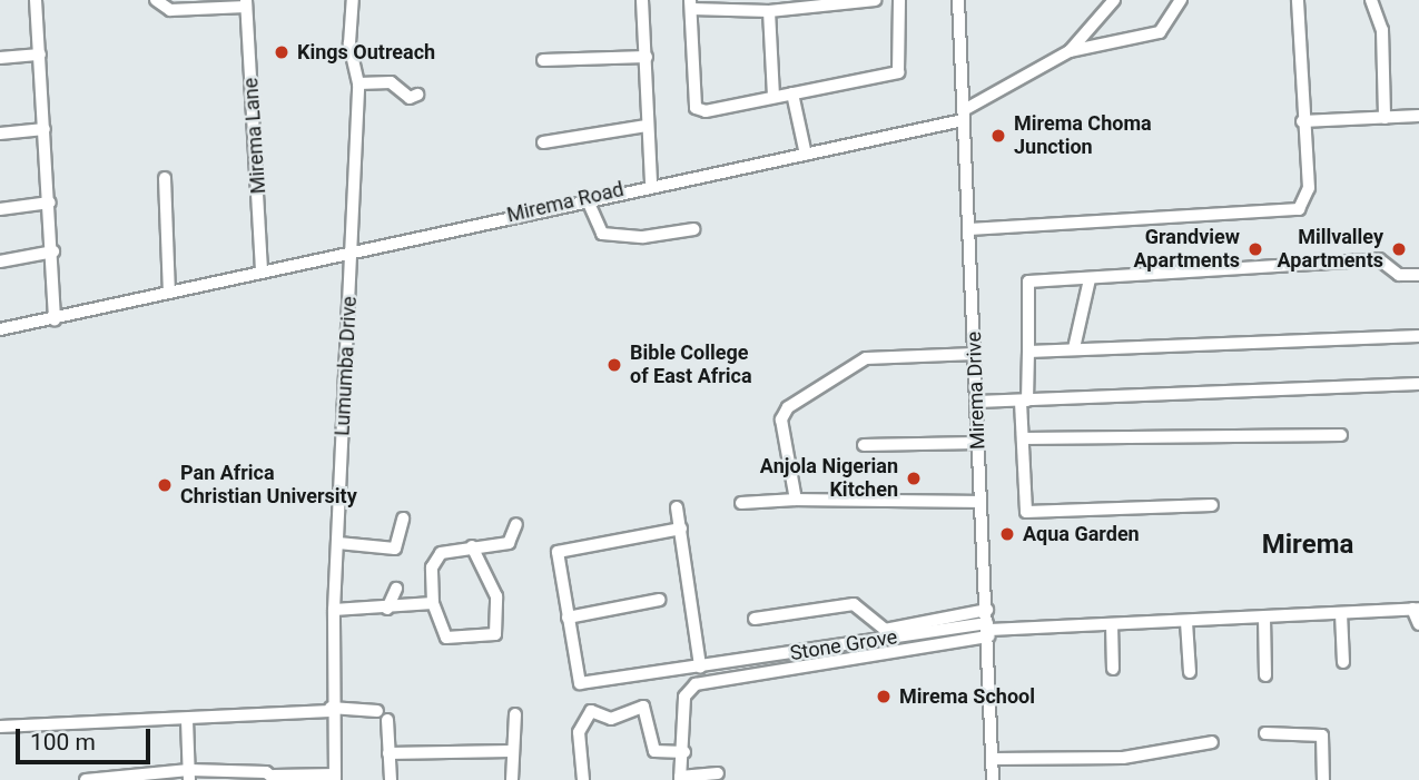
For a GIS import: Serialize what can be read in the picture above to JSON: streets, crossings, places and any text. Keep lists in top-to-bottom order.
{
  "streets": {
    "street": [
      "Mirema Lane",
      "Mirema Road",
      "Lumumba Drive",
      "Mirema Drive",
      "Stone Grove"
    ]
  },
  "crossings": [
    ["Mirema Lane", "Mirema Road"],
    ["Mirema Road", "Lumumba Drive"],
    ["Mirema Road", "Mirema Drive"],
    ["Mirema Drive", "Stone Grove"]
  ],
  "districts": ["Mirema"],
  "places": [
    "Kings Outreach",
    "Mirema Choma Junction",
    "Grandview Apartments",
    "Millvalley Apartments",
    "Bible College of East Africa",
    "Anjola Nigerian Kitchen",
    "Pan Africa Christian University",
    "Aqua Garden",
    "Mirema School"
  ],
  "scale_bar": "100 m"
}
